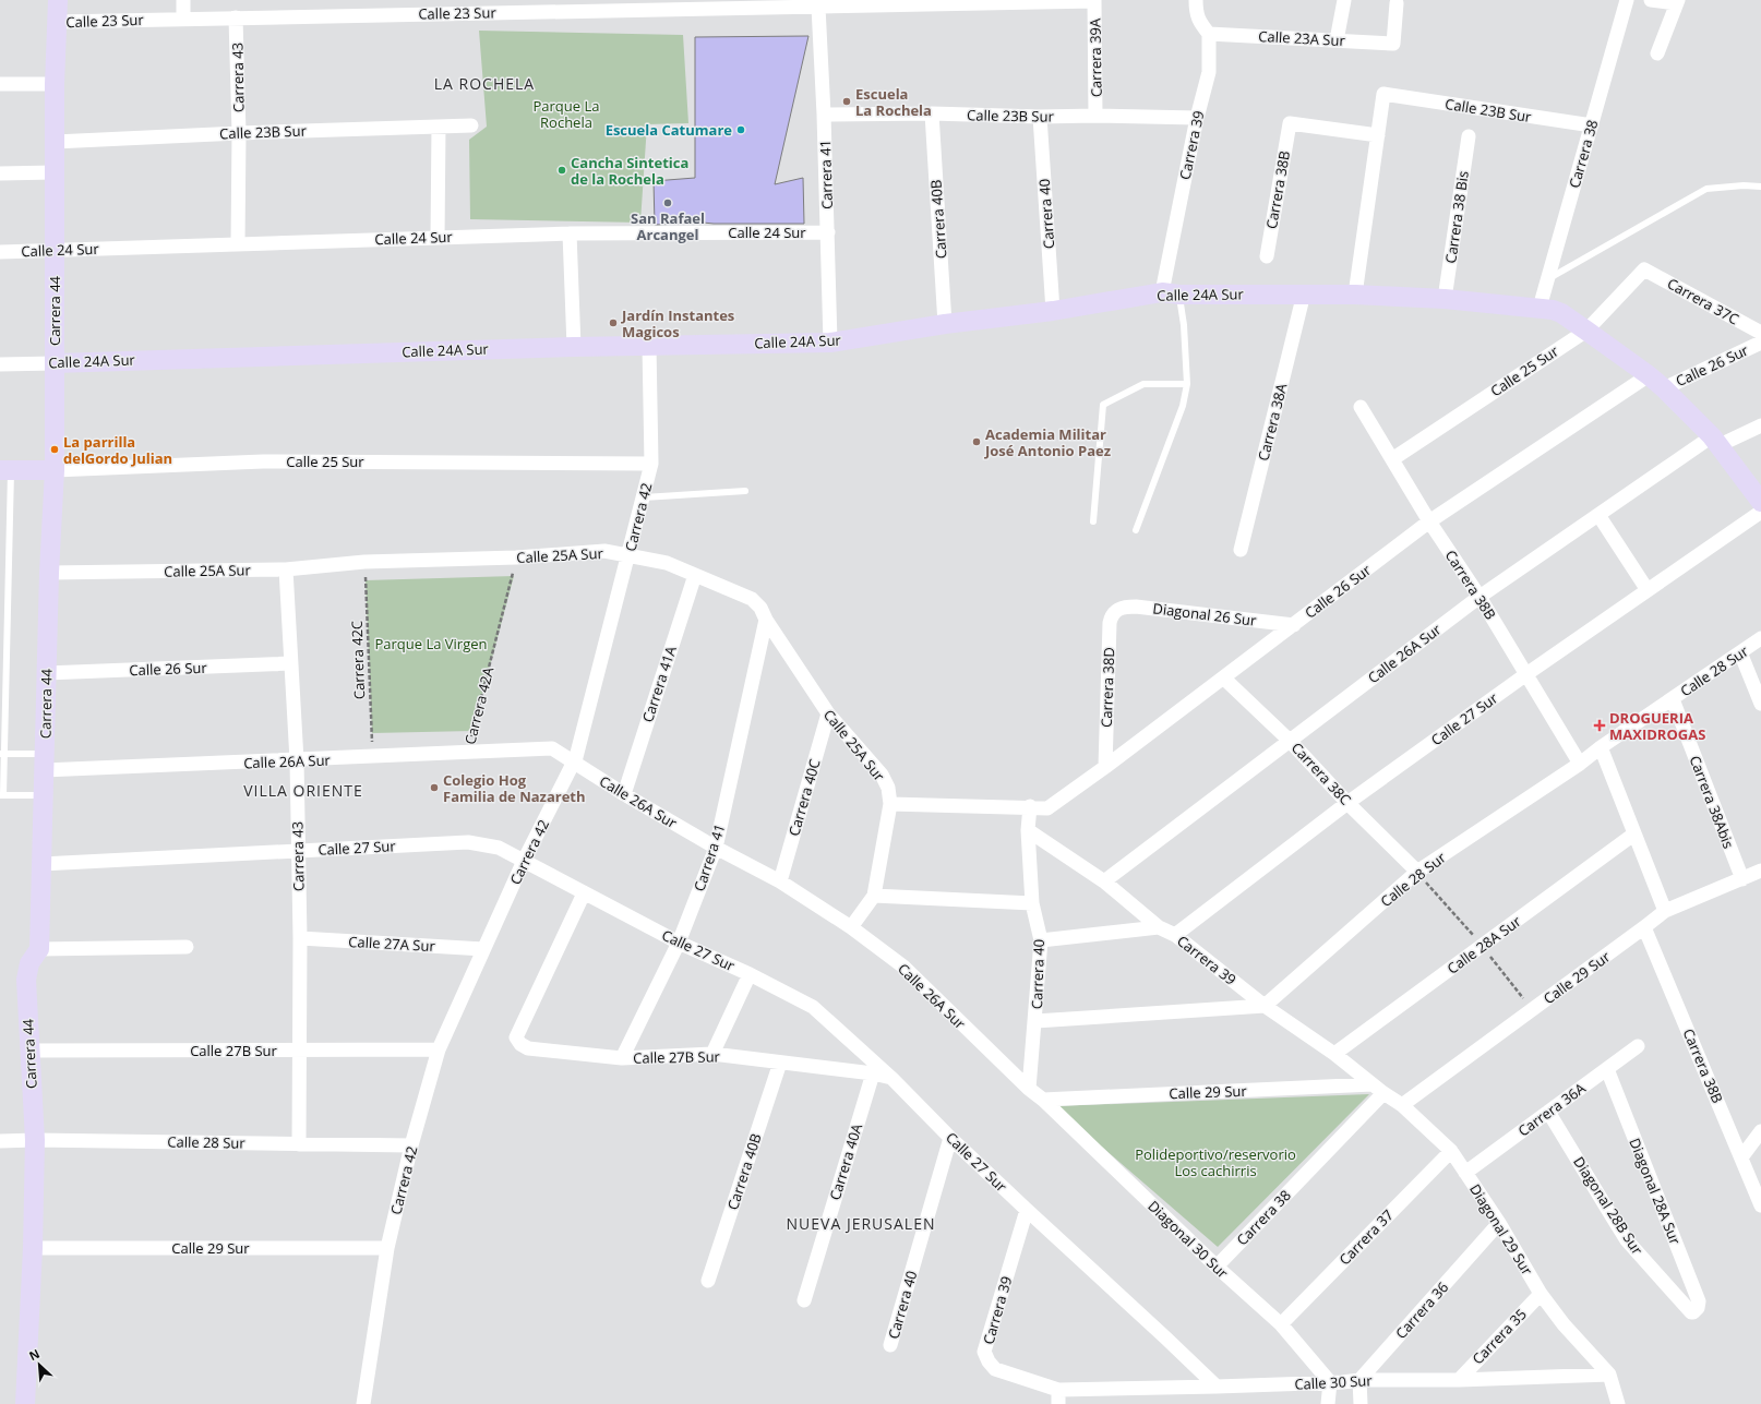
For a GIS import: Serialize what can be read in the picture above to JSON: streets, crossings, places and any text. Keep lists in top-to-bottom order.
{
  "streets": {
    "street": [
      "Calle 23 Sur",
      "Calle 23A Sur",
      "Carrera 39A",
      "Carrera 43",
      "Calle 23B Sur",
      "Carrera 39",
      "Carrera 38",
      "Carrera 41",
      "Carrera 38B",
      "Carrera 40",
      "Carrera 38 Bis",
      "Carrera 40B",
      "Calle 24 Sur",
      "Calle 24A Sur",
      "Carrera 37C",
      "Carrera 44",
      "Calle 26 Sur",
      "Calle 25 Sur",
      "Carrera 38A",
      "Carrera 42",
      "Calle 25A Sur",
      "Diagonal 26 Sur",
      "Calle 26A Sur",
      "Calle 28 Sur",
      "Carrera 41A",
      "Carrera 38D",
      "Calle 27 Sur",
      "Carrera 38C",
      "Carrera 40C",
      "Carrera 38Abis",
      "Calle 27A Sur",
      "Calle 28A Sur",
      "Calle 29 Sur",
      "Calle 27B Sur",
      "Carrera 36A",
      "Carrera 40A",
      "Diagonal 28A Sur",
      "Diagonal 28B Sur",
      "Diagonal 29 Sur",
      "Carrera 37",
      "Diagonal 30 Sur",
      "Carrera 36",
      "Carrera 35",
      "Calle 30 Sur"
    ],
    "path": ["Carrera 42C", "Carrera 42A"]
  },
  "crossings": [
    ["Calle 23 Sur", "Carrera 39A"],
    ["Calle 23 Sur", "Carrera 43"],
    ["Calle 23 Sur", "Carrera 41"],
    ["Calle 23 Sur", "Carrera 44"],
    ["Calle 23A Sur", "Carrera 39"],
    ["Carrera 39A", "Calle 23B Sur"],
    ["Carrera 43", "Calle 23B Sur"],
    ["Carrera 43", "Calle 24 Sur"],
    ["Carrera 43", "Calle 26 Sur"],
    ["Carrera 43", "Calle 25A Sur"],
    ["Carrera 43", "Calle 26A Sur"],
    ["Carrera 43", "Calle 28 Sur"],
    ["Carrera 43", "Calle 27 Sur"],
    ["Carrera 43", "Calle 27A Sur"],
    ["Carrera 43", "Calle 27B Sur"],
    ["Calle 23B Sur", "Carrera 39"],
    ["Calle 23B Sur", "Carrera 38"],
    ["Calle 23B Sur", "Carrera 41"],
    ["Calle 23B Sur", "Carrera 38B"],
    ["Calle 23B Sur", "Carrera 40"],
    ["Calle 23B Sur", "Carrera 40B"],
    ["Calle 23B Sur", "Carrera 44"],
    ["Carrera 39", "Carrera 38"],
    ["Carrera 39", "Carrera 40"],
    ["Carrera 39", "Calle 24A Sur"],
    ["Carrera 39", "Calle 26A Sur"],
    ["Carrera 39", "Calle 28 Sur"],
    ["Carrera 39", "Calle 27 Sur"],
    ["Carrera 39", "Calle 28A Sur"],
    ["Carrera 39", "Calle 29 Sur"],
    ["Carrera 39", "Diagonal 29 Sur"],
    ["Carrera 39", "Calle 30 Sur"],
    ["Carrera 38", "Calle 24A Sur"],
    ["Carrera 38", "Calle 29 Sur"],
    ["Carrera 38", "Diagonal 29 Sur"],
    ["Carrera 38", "Diagonal 30 Sur"],
    ["Carrera 41", "Calle 24 Sur"],
    ["Carrera 41", "Calle 24A Sur"],
    ["Carrera 41", "Calle 25A Sur"],
    ["Carrera 41", "Calle 26A Sur"],
    ["Carrera 41", "Calle 27 Sur"],
    ["Carrera 41", "Calle 27B Sur"],
    ["Carrera 38B", "Calle 26 Sur"],
    ["Carrera 38B", "Calle 25 Sur"],
    ["Carrera 38B", "Calle 26A Sur"],
    ["Carrera 38B", "Calle 28 Sur"],
    ["Carrera 38B", "Calle 27 Sur"],
    ["Carrera 38B", "Calle 29 Sur"],
    ["Carrera 40", "Calle 24A Sur"],
    ["Carrera 40", "Calle 26 Sur"],
    ["Carrera 40", "Calle 26A Sur"],
    ["Carrera 40", "Calle 27 Sur"],
    ["Carrera 38 Bis", "Calle 24A Sur"],
    ["Carrera 40B", "Calle 24A Sur"],
    ["Carrera 40B", "Calle 27B Sur"],
    ["Calle 24 Sur", "Carrera 44"],
    ["Calle 24A Sur", "Carrera 44"],
    ["Calle 24A Sur", "Calle 25 Sur"],
    ["Calle 24A Sur", "Carrera 38A"],
    ["Calle 24A Sur", "Carrera 42"],
    ["Carrera 37C", "Calle 25 Sur"],
    ["Carrera 44", "Calle 26 Sur"],
    ["Carrera 44", "Calle 25 Sur"],
    ["Carrera 44", "Calle 25A Sur"],
    ["Carrera 44", "Calle 26A Sur"],
    ["Carrera 44", "Calle 28 Sur"],
    ["Carrera 44", "Calle 27 Sur"],
    ["Carrera 44", "Calle 29 Sur"],
    ["Carrera 44", "Calle 27B Sur"],
    ["Calle 26 Sur", "Diagonal 26 Sur"],
    ["Calle 26 Sur", "Carrera 38D"],
    ["Calle 26 Sur", "Carrera 38C"],
    ["Calle 25 Sur", "Carrera 42"],
    ["Carrera 42", "Calle 25A Sur"],
    ["Carrera 42", "Calle 26A Sur"],
    ["Carrera 42", "Calle 28 Sur"],
    ["Carrera 42", "Calle 27 Sur"],
    ["Carrera 42", "Calle 27A Sur"],
    ["Carrera 42", "Calle 29 Sur"],
    ["Carrera 42", "Calle 27B Sur"],
    ["Calle 25A Sur", "Carrera 42C"],
    ["Calle 25A Sur", "Carrera 41A"],
    ["Calle 25A Sur", "Carrera 42A"],
    ["Calle 25A Sur", "Carrera 40C"],
    ["Diagonal 26 Sur", "Carrera 38D"],
    ["Calle 26A Sur", "Carrera 42C"],
    ["Calle 26A Sur", "Carrera 41A"],
    ["Calle 26A Sur", "Carrera 42A"],
    ["Calle 26A Sur", "Carrera 38C"],
    ["Calle 26A Sur", "Carrera 40C"],
    ["Calle 26A Sur", "Calle 29 Sur"],
    ["Calle 26A Sur", "Diagonal 30 Sur"],
    ["Calle 28 Sur", "Carrera 38C"],
    ["Calle 28 Sur", "Carrera 38Abis"],
    ["Calle 27 Sur", "Carrera 38C"],
    ["Calle 27 Sur", "Calle 27B Sur"],
    ["Calle 27 Sur", "Calle 30 Sur"],
    ["Carrera 38Abis", "Calle 29 Sur"],
    ["Calle 29 Sur", "Diagonal 29 Sur"],
    ["Calle 29 Sur", "Diagonal 30 Sur"],
    ["Calle 27B Sur", "Carrera 40A"],
    ["Carrera 36A", "Diagonal 28A Sur"],
    ["Carrera 36A", "Diagonal 28B Sur"],
    ["Carrera 36A", "Diagonal 29 Sur"],
    ["Diagonal 28A Sur", "Diagonal 28B Sur"],
    ["Diagonal 29 Sur", "Carrera 37"],
    ["Diagonal 29 Sur", "Carrera 36"],
    ["Diagonal 29 Sur", "Carrera 35"],
    ["Diagonal 29 Sur", "Calle 30 Sur"],
    ["Carrera 37", "Diagonal 30 Sur"],
    ["Diagonal 30 Sur", "Calle 30 Sur"],
    ["Carrera 36", "Calle 30 Sur"],
    ["Carrera 35", "Calle 30 Sur"]
  ],
  "districts": ["LA ROCHELA", "VILLA ORIENTE", "NUEVA JERUSALEN"],
  "parks": ["Parque La Rochela", "Parque La Virgen", "Polideportivo/reservorio Los cachirris"],
  "places": {
    "other": [
      "Escuela La Rochela",
      "Escuela Catumare",
      "Cancha Sintetica de la Rochela",
      "San Rafael Arcangel",
      "Jardín Instantes Magicos",
      "Academia Militar José Antonio Paez",
      "La parrilla delGordo Julian",
      "Colegio Hog Familia de Nazareth"
    ],
    "health": ["DROGUERIA MAXIDROGAS"]
  },
  "north": "top left"
}
